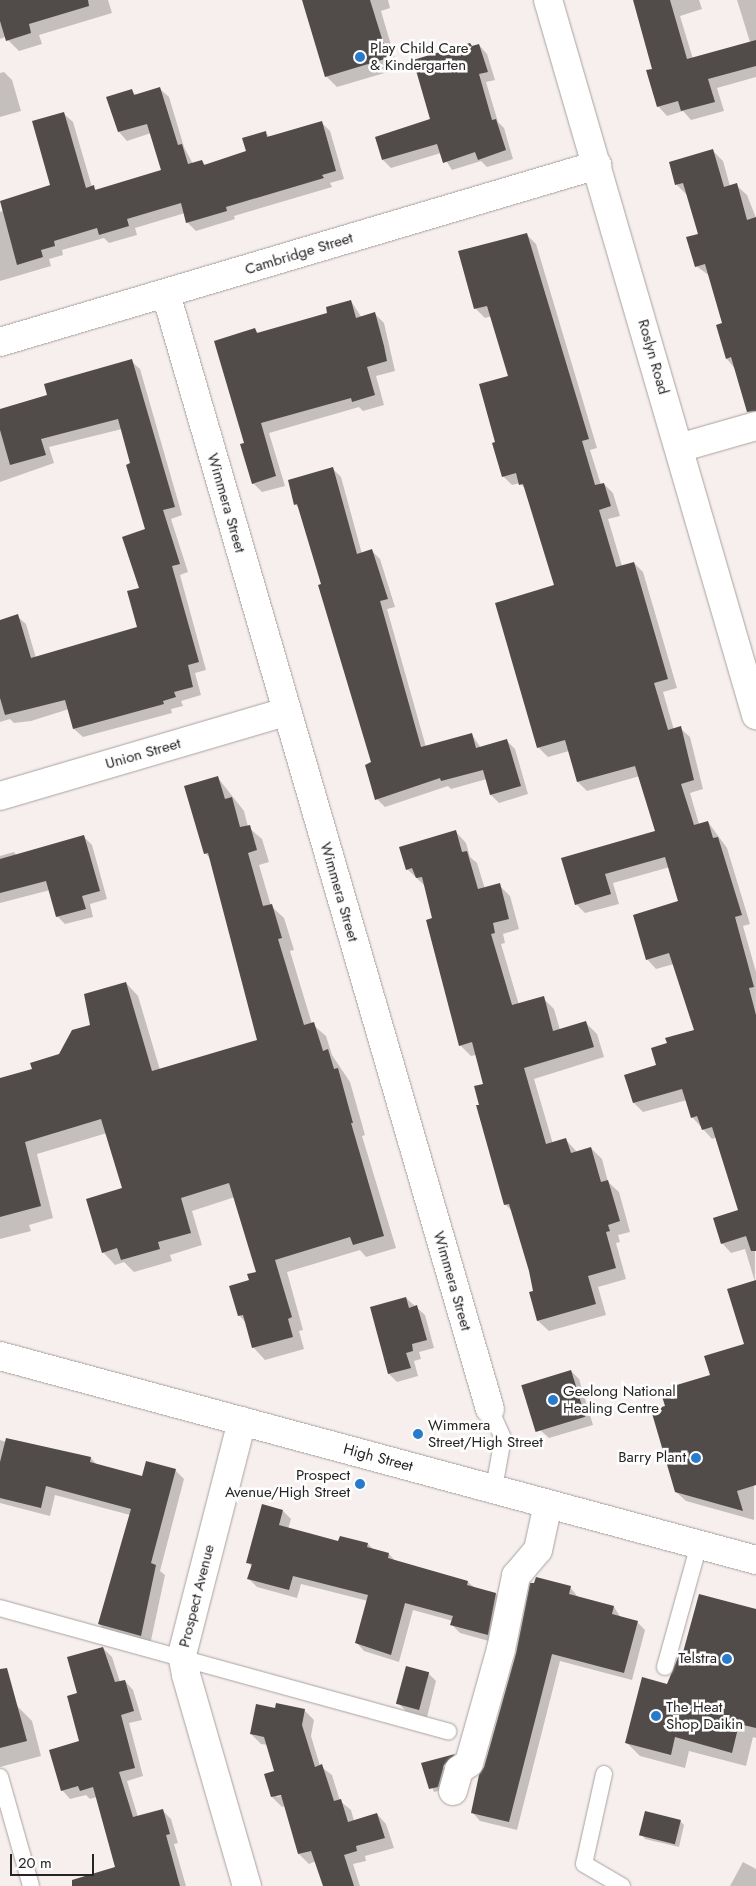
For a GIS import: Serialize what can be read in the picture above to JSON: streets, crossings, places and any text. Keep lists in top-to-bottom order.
{
  "streets": {
    "street": [
      "Cambridge Street",
      "Roslyn Road",
      "Wimmera Street",
      "Union Street",
      "High Street",
      "Prospect Avenue"
    ]
  },
  "crossings": [
    ["Cambridge Street", "Roslyn Road"],
    ["Cambridge Street", "Wimmera Street"],
    ["Wimmera Street", "Union Street"],
    ["Wimmera Street", "High Street"],
    ["High Street", "Prospect Avenue"]
  ],
  "places": [
    "Play Child Care & Kindergarten",
    "Geelong National Healing Centre",
    "Wimmera Street/High Street",
    "Barry Plant",
    "Prospect Avenue/High Street",
    "Telstra",
    "The Heat Shop Daikin"
  ],
  "scale_bar": "20 m"
}
